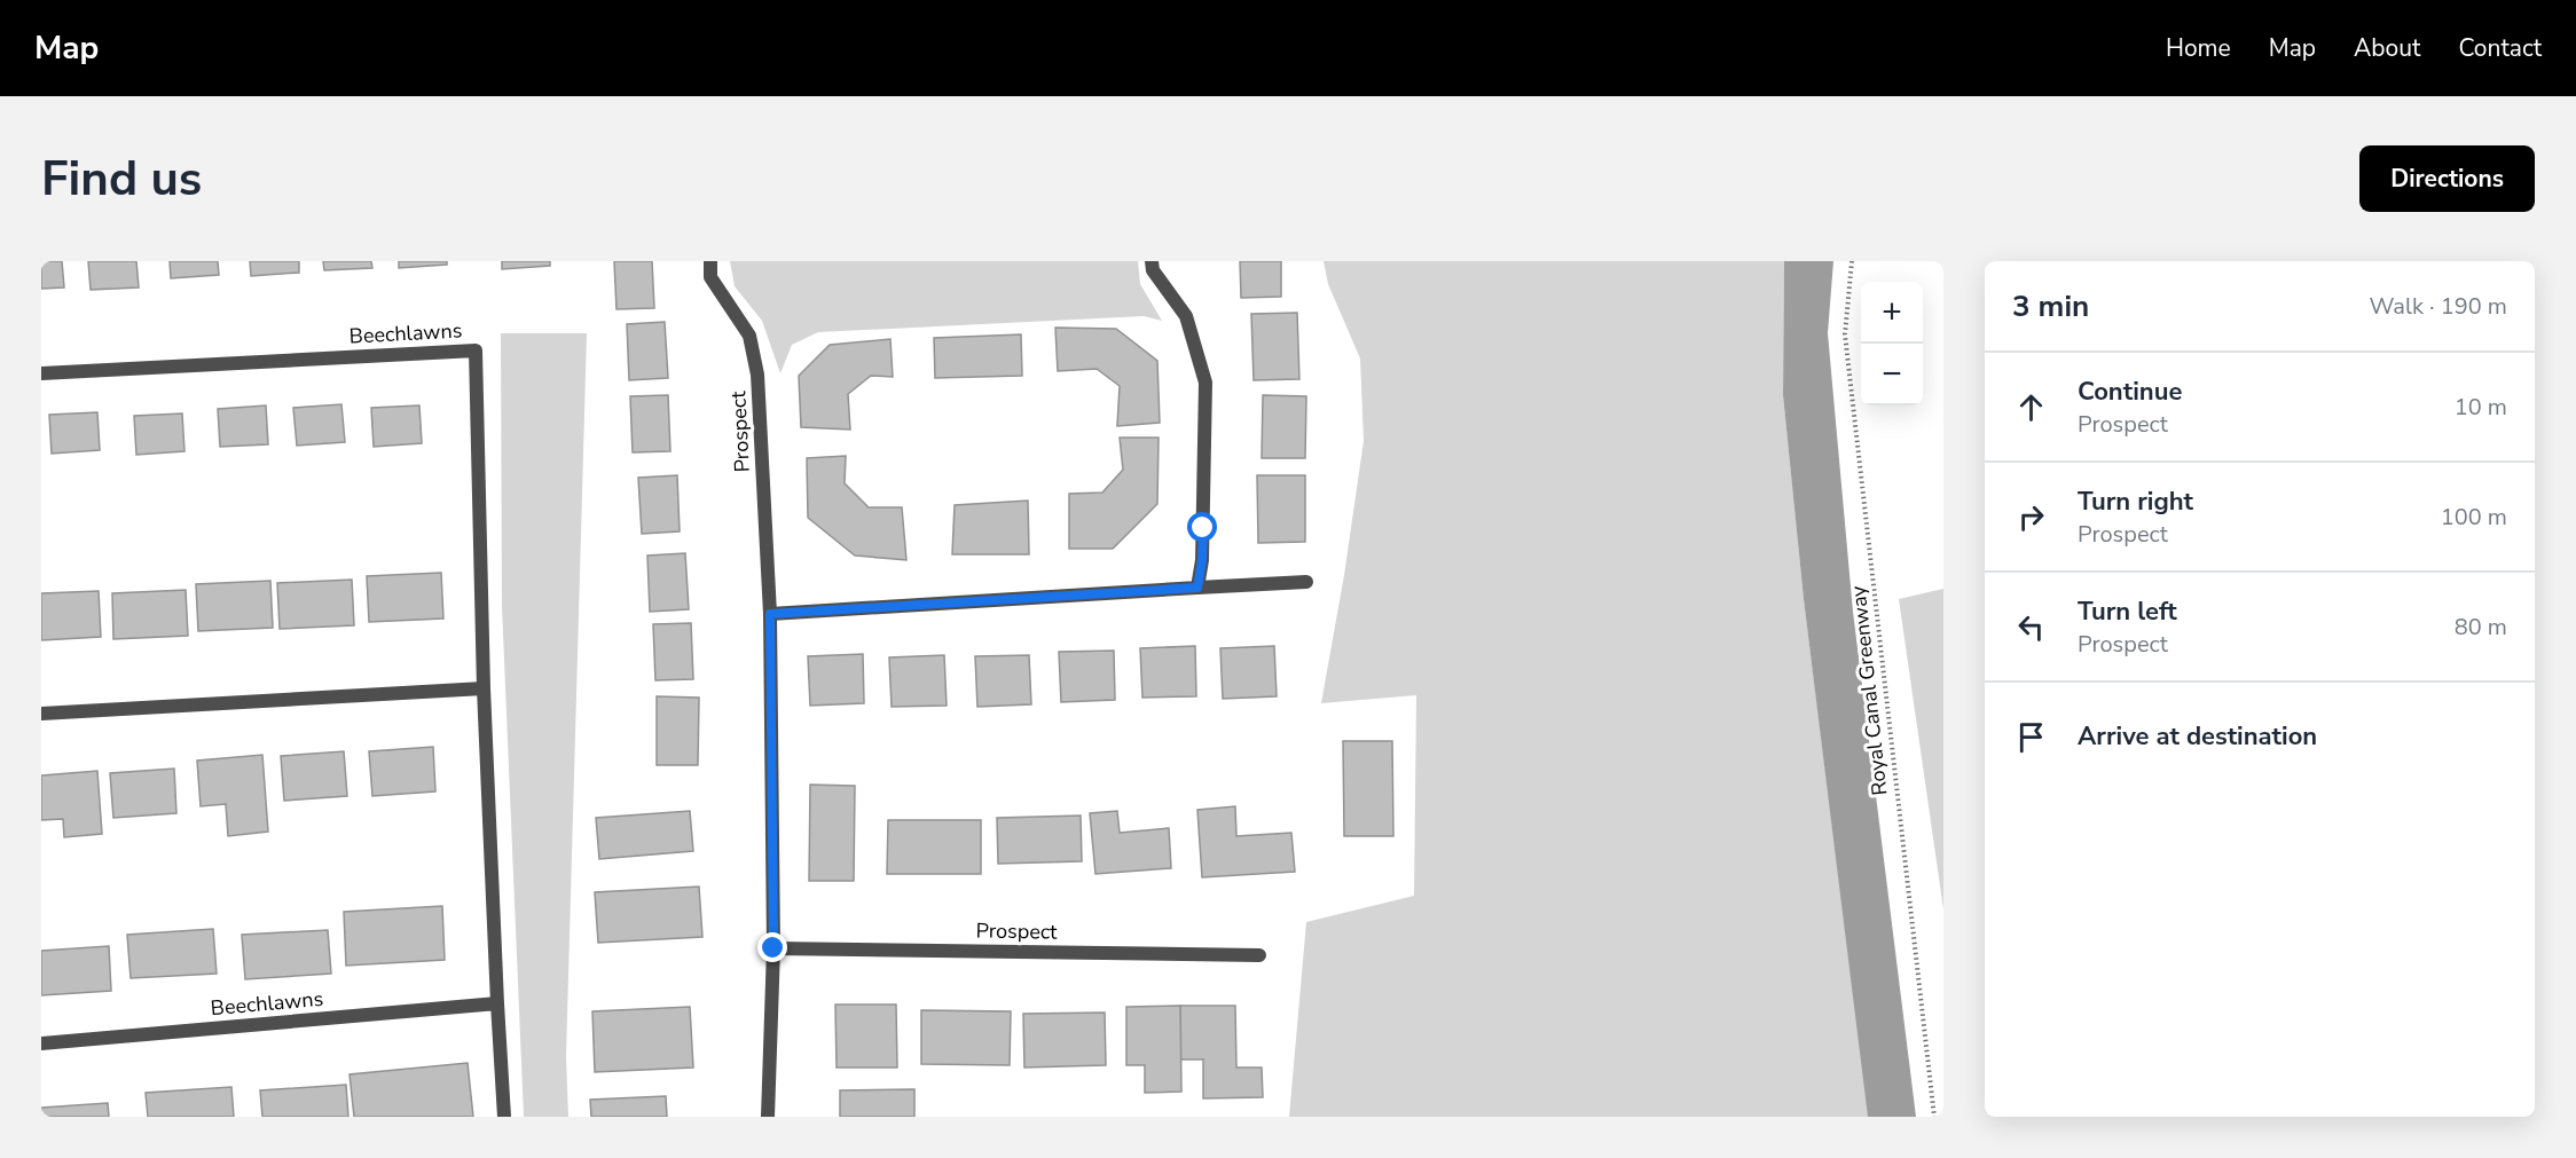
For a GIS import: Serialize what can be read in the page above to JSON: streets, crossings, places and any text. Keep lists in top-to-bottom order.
{
  "streets": {
    "street": ["Beechlawns", "Prospect"],
    "path": ["Royal Canal Greenway"]
  },
  "page": {
    "header": "Map",
    "nav": [
      "Home",
      "Map",
      "About",
      "Contact"
    ],
    "buttons": "Directions",
    "title": "Find us",
    "heading": ["3 min", "Walk · 190 m"],
    "map_buttons": ["+", "−"],
    "list": [
      ["Continue", "Prospect", "10 m"],
      ["Turn right", "Prospect", "100 m"],
      ["Turn left", "Prospect", "80 m"],
      "Arrive at destination"
    ]
  }
}
